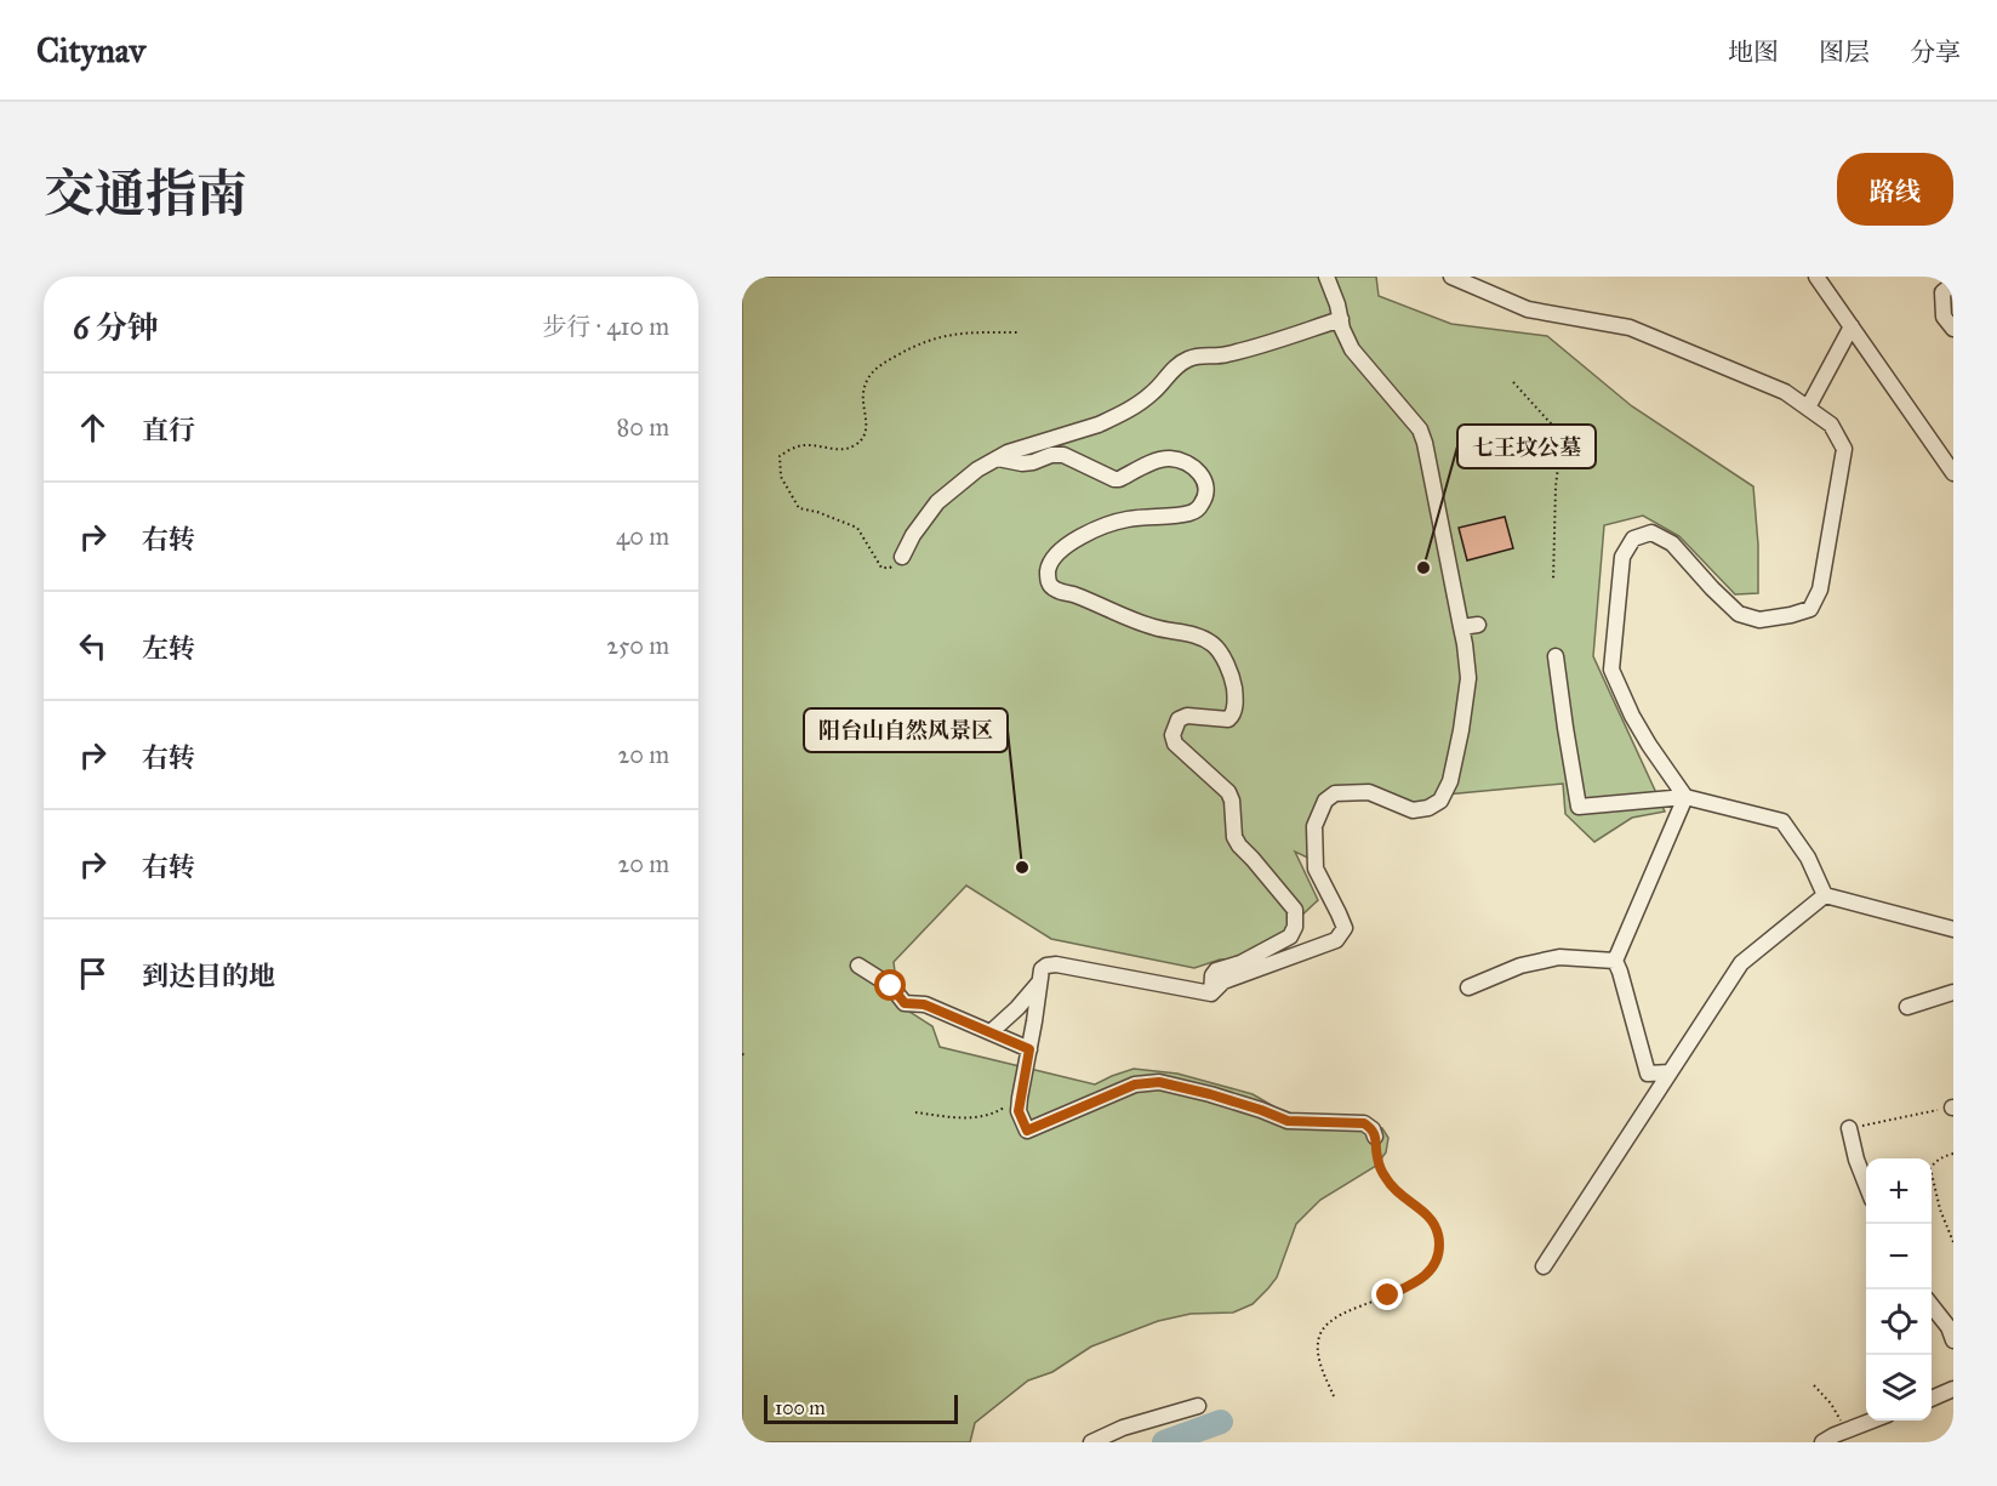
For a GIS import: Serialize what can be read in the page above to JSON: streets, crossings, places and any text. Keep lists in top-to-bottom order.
{
  "places": ["七王坟公墓", "阳台山自然风景区"],
  "scale_bar": "100 m",
  "page": {
    "header": "Citynav",
    "nav": ["地图", "图层", "分享"],
    "title": "交通指南",
    "buttons": "路线",
    "heading": ["6 分钟", "步行 · 410 m"],
    "list": [
      ["直行", "80 m"],
      ["右转", "40 m"],
      ["左转", "250 m"],
      ["右转", "20 m"],
      ["右转", "20 m"],
      "到达目的地"
    ],
    "map_buttons": ["+", "−"],
    "scale": "100 m"
  }
}
